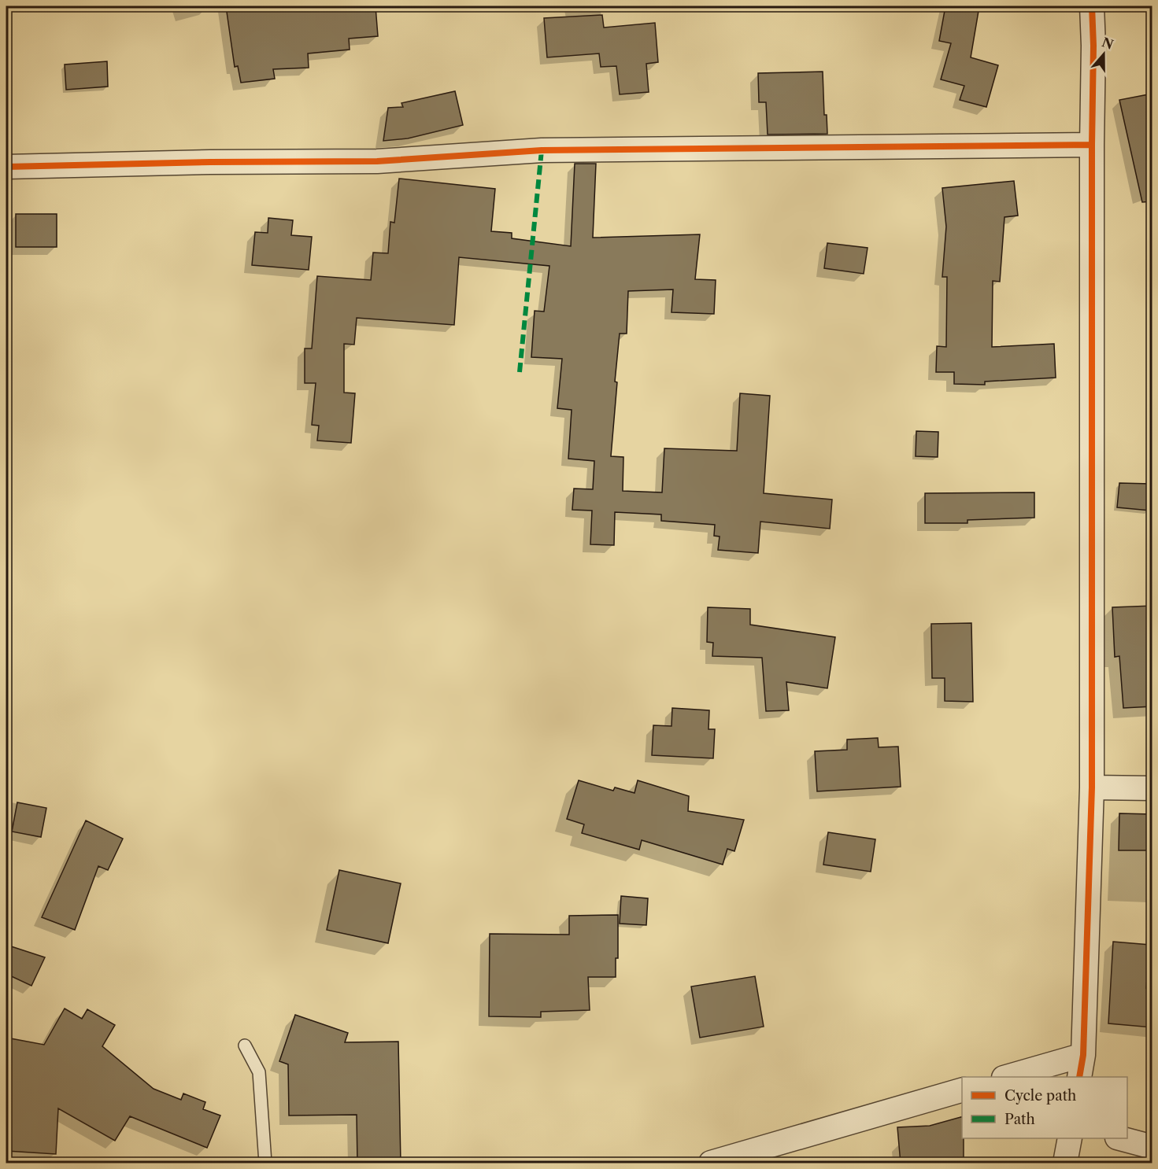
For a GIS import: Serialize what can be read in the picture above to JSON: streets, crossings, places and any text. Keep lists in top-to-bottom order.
{
  "legend": ["Cycle path", "Path"],
  "north": "top"
}
